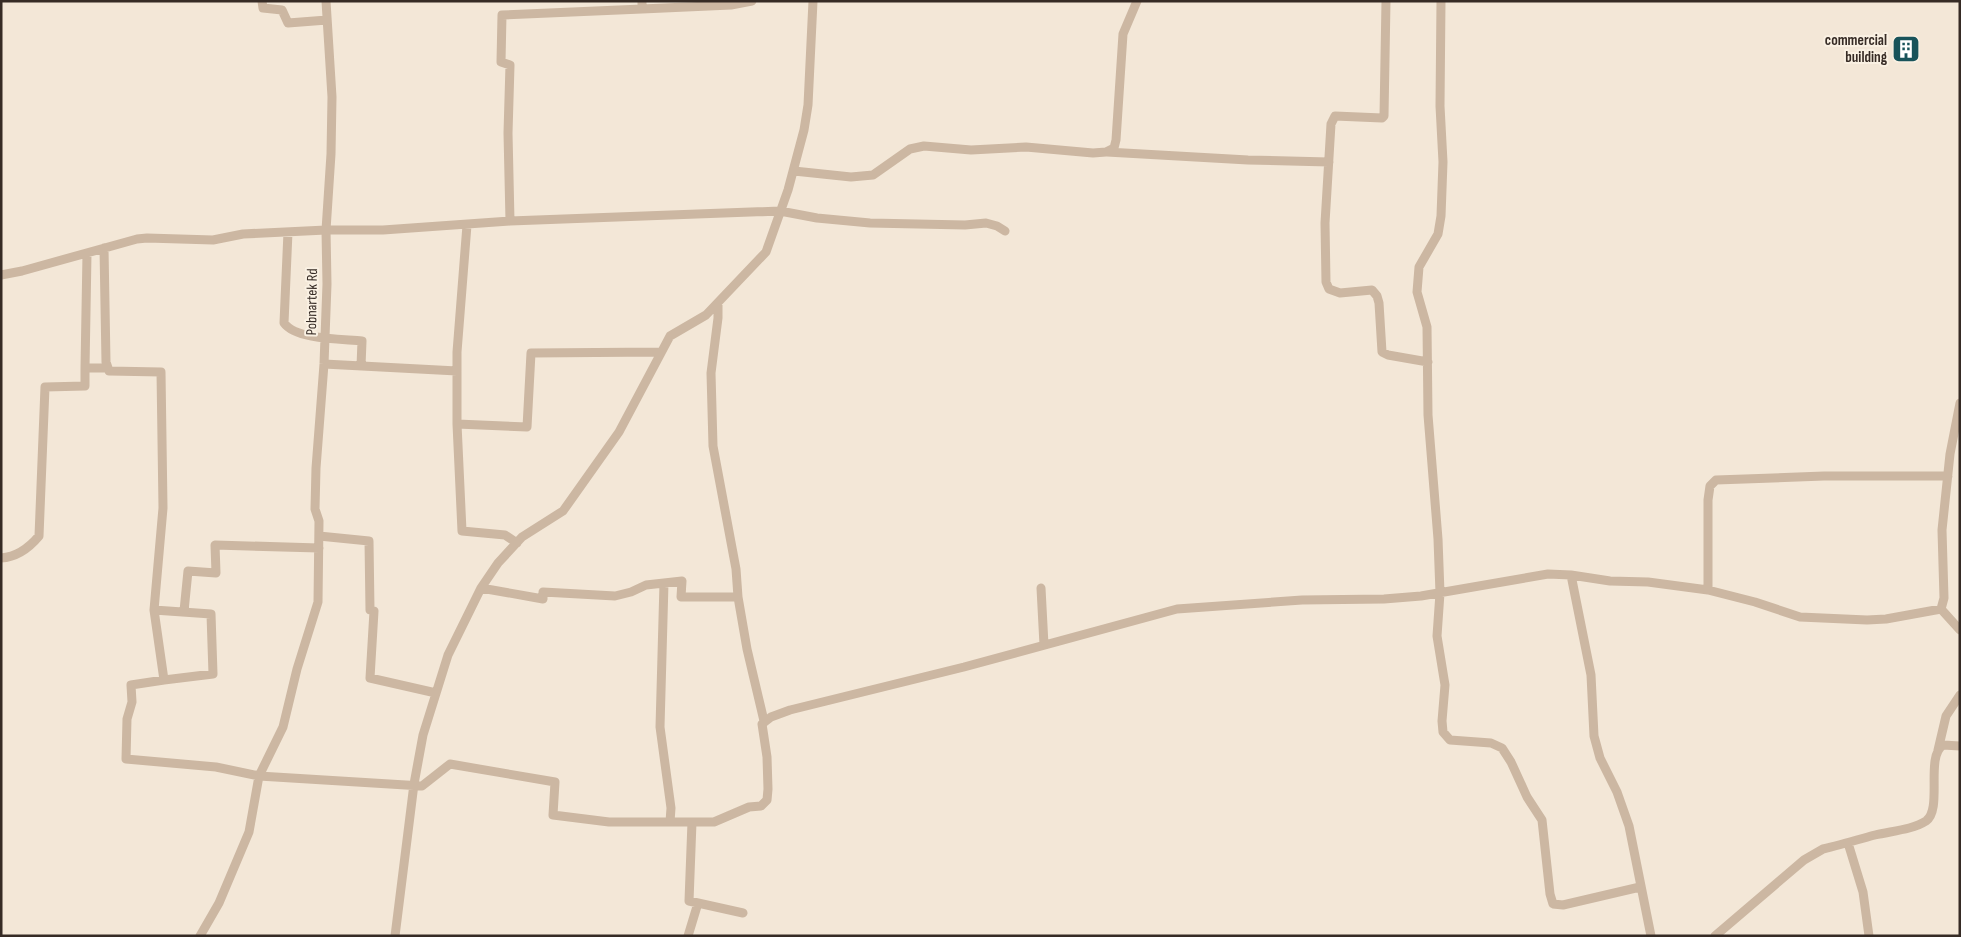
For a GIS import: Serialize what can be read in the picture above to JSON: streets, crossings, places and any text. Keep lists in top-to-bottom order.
{
  "streets": {
    "street": ["Pobnartek Rd"]
  },
  "places": {
    "building": ["commercial building"]
  }
}
